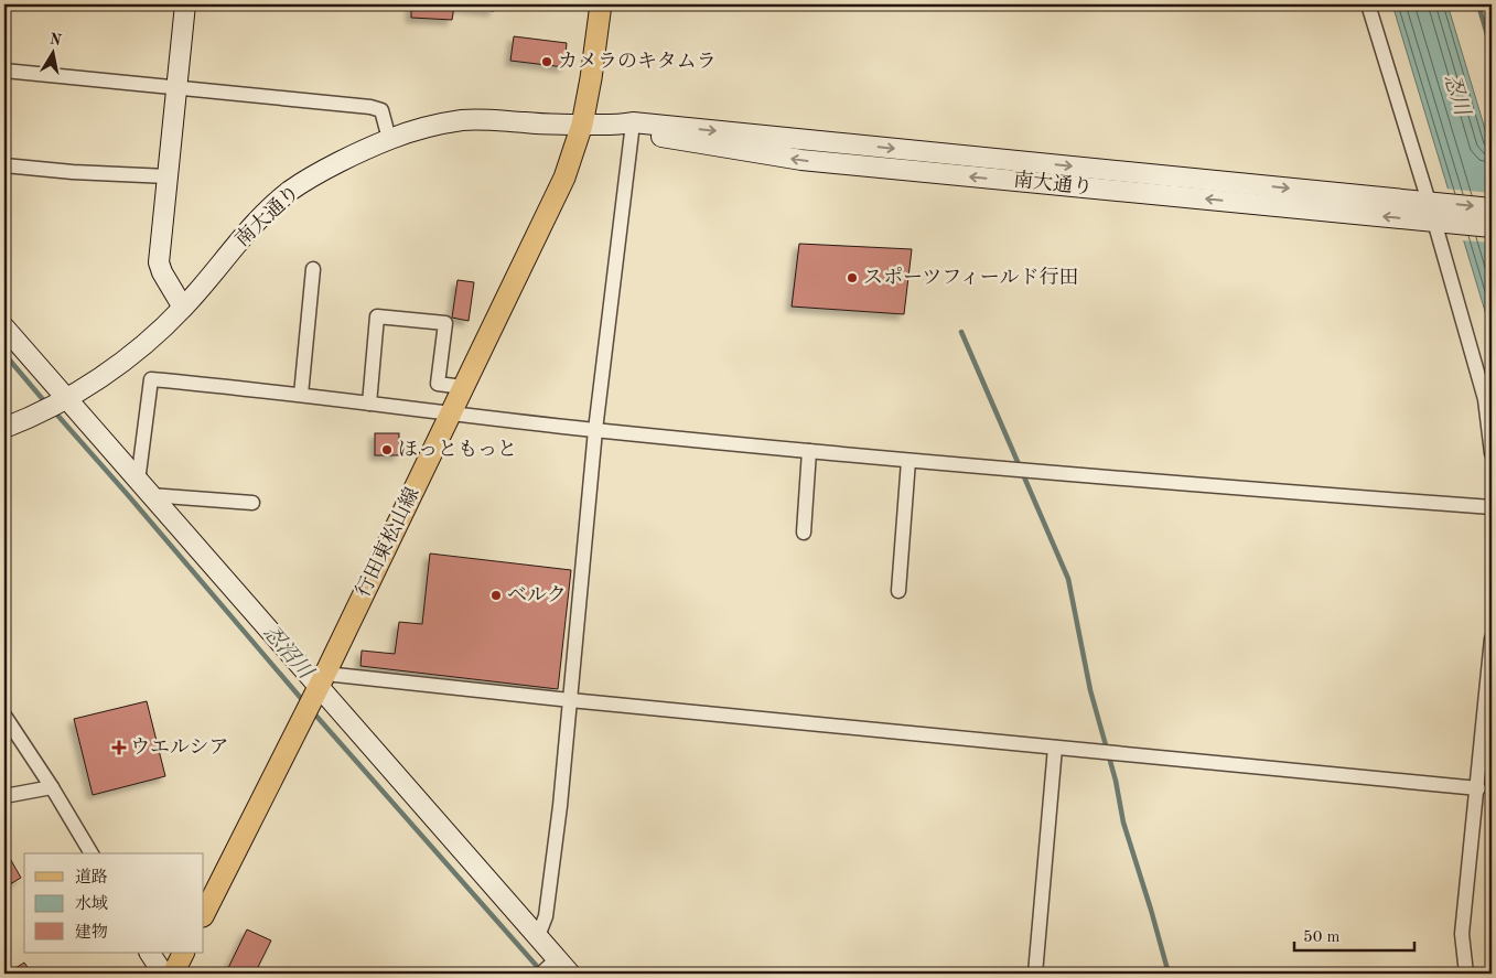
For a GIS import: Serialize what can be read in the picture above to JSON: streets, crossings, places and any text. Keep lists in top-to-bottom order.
{
  "streets": {
    "main road": ["行田東松山線"],
    "street": ["南大通り"]
  },
  "crossings": [
    ["南大通り", "行田東松山線"]
  ],
  "water": ["忍川", "忍沼川"],
  "places": {
    "other": [
      "カメラのキタムラ",
      "スポーツフィールド行田",
      "ほっともっと",
      "ベルク"
    ],
    "health": ["ウエルシア"]
  },
  "legend": ["道路", "水域", "建物"],
  "scale_bar": "50 m",
  "north": "top"
}
